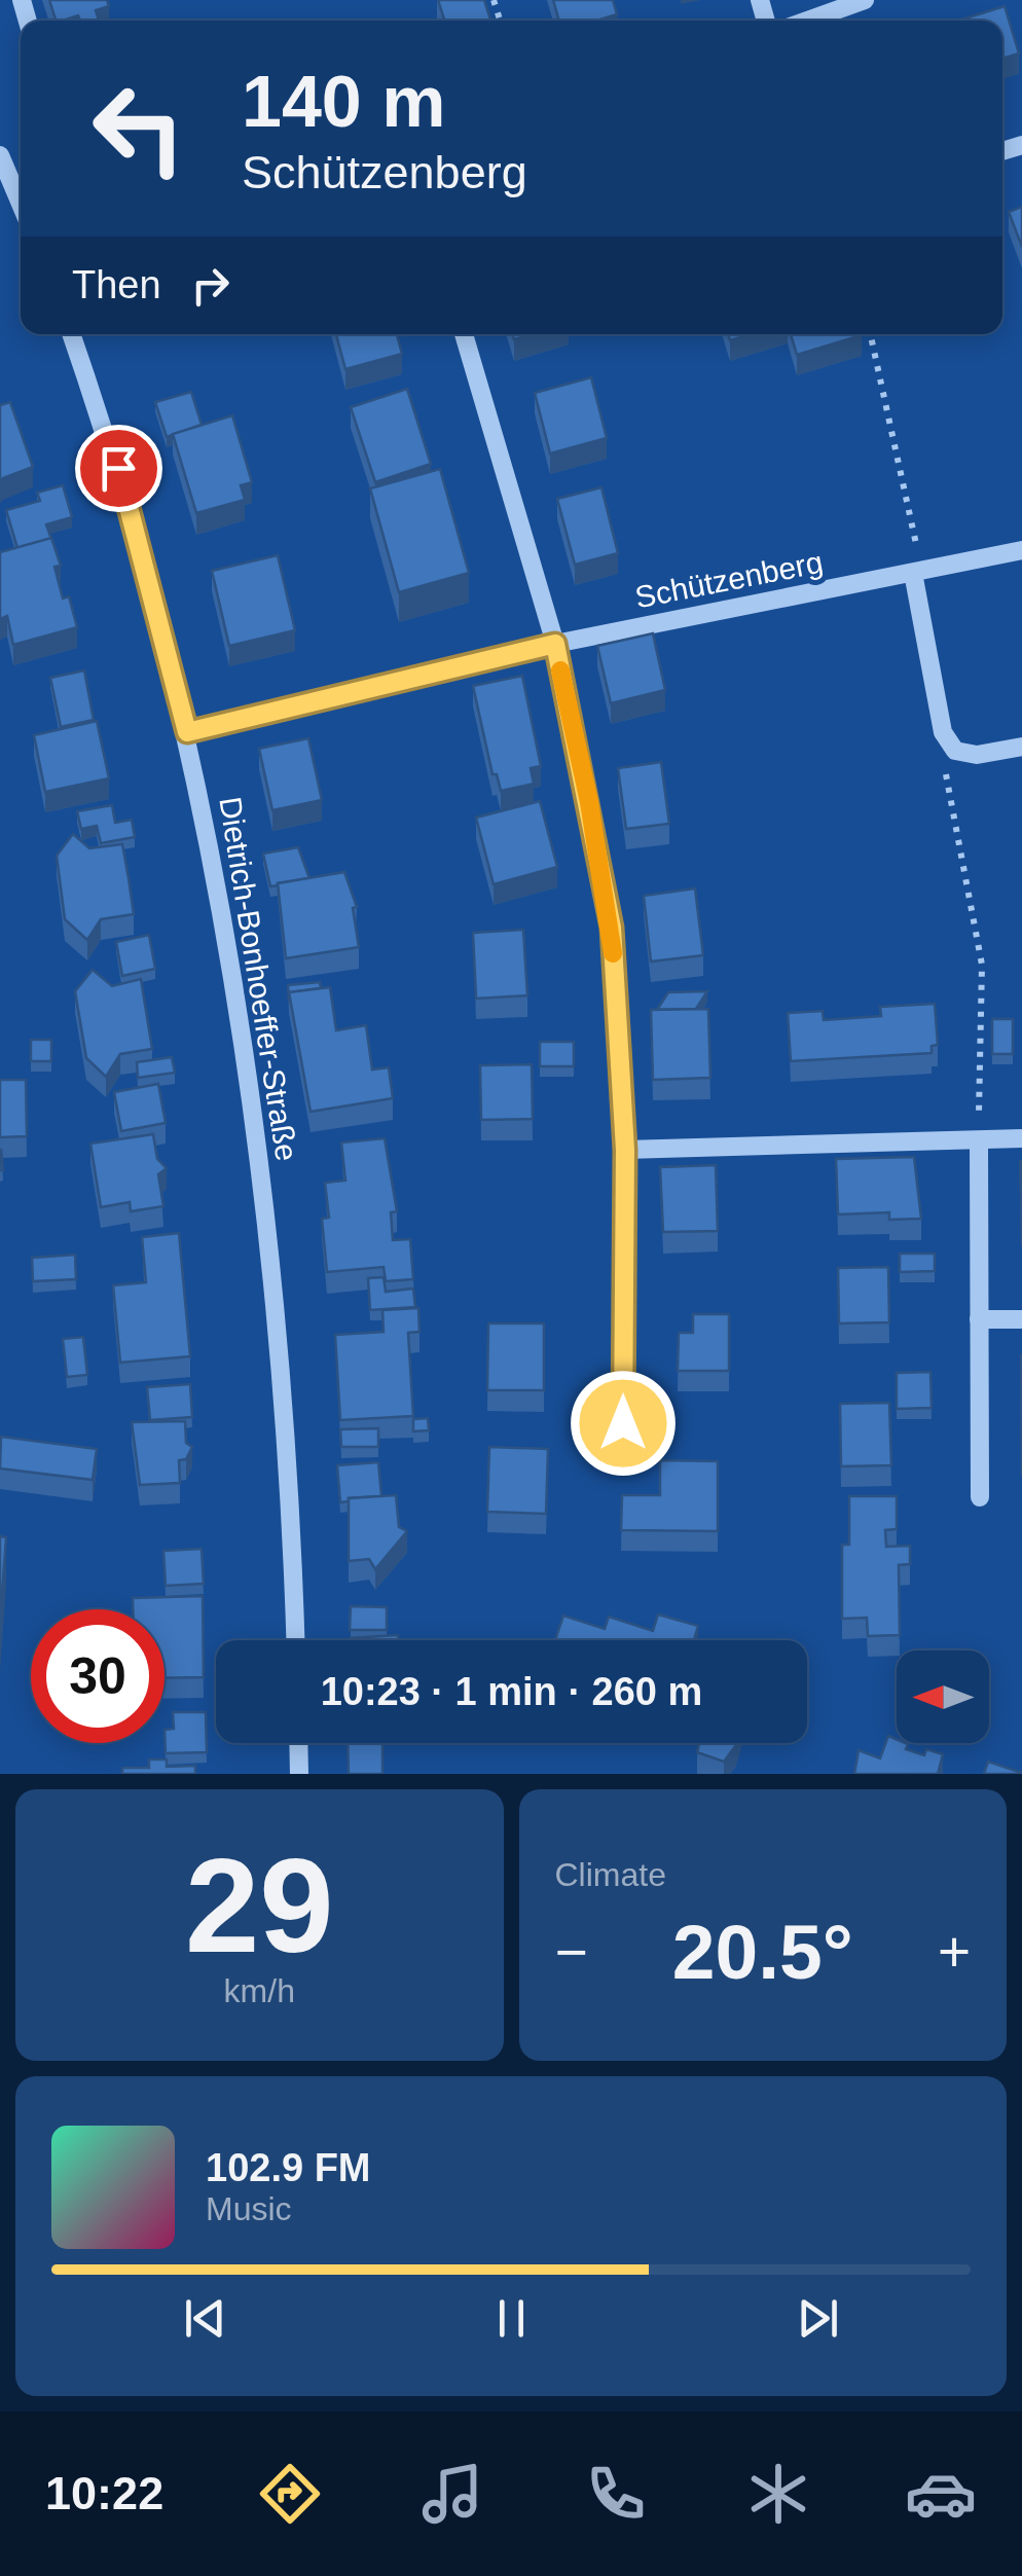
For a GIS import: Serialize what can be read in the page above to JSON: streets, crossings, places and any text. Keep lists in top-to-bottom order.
{
  "streets": {
    "street": ["Schützenberg", "Dietrich-Bonhoeffer-Straße"]
  },
  "crossings": [
    ["Schützenberg", "Dietrich-Bonhoeffer-Straße"]
  ],
  "north": "left",
  "page": {
    "turn": ["140 m", "Schützenberg"],
    "then": "Then",
    "limit": "30",
    "trip": "10:23 · 1 min · 260 m",
    "tile": [
      ["29", "km/h"],
      "Climate"
    ],
    "heat": ["−", "20.5°", "+"],
    "song": ["102.9 FM", "Music"],
    "tabs": "10:22"
  }
}
